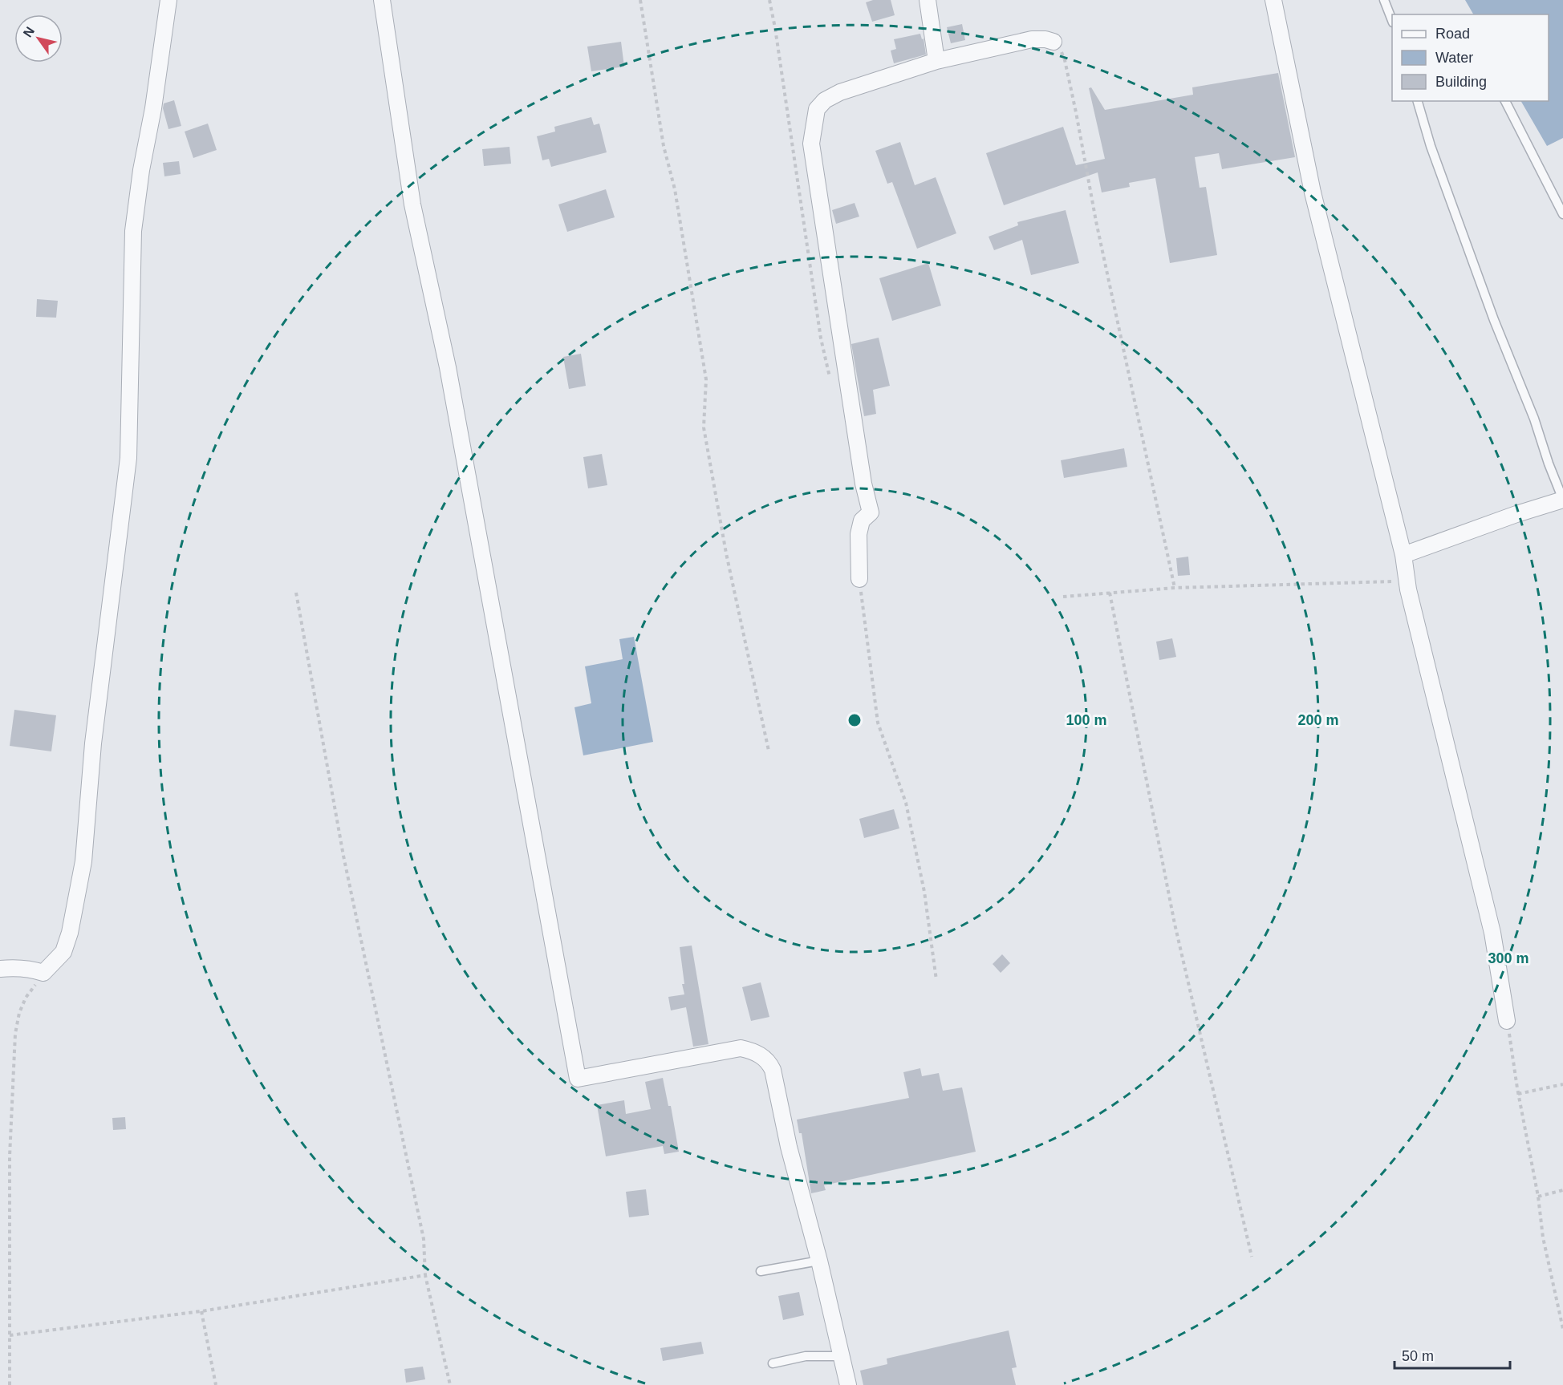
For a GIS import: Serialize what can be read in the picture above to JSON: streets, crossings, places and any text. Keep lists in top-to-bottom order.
{
  "legend": ["Road", "Water", "Building"],
  "scale_bar": "50 m",
  "north": "top left",
  "rings": ["100 m", "200 m", "300 m"]
}
